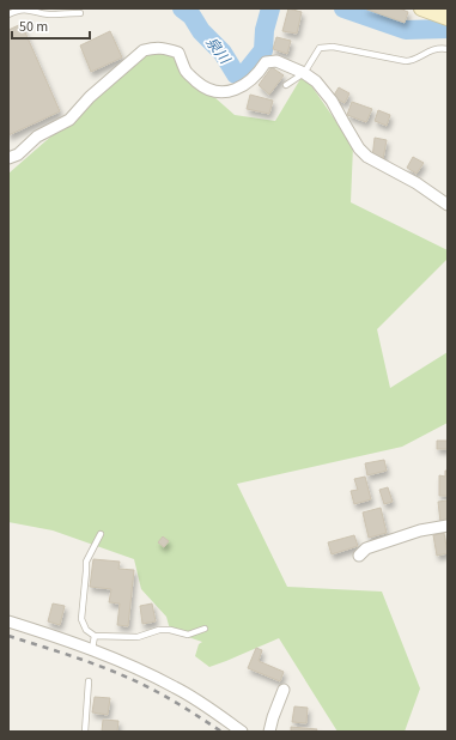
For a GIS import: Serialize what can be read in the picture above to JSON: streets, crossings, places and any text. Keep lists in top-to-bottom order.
{
  "water": ["泉川"],
  "scale_bar": "50 m"
}
